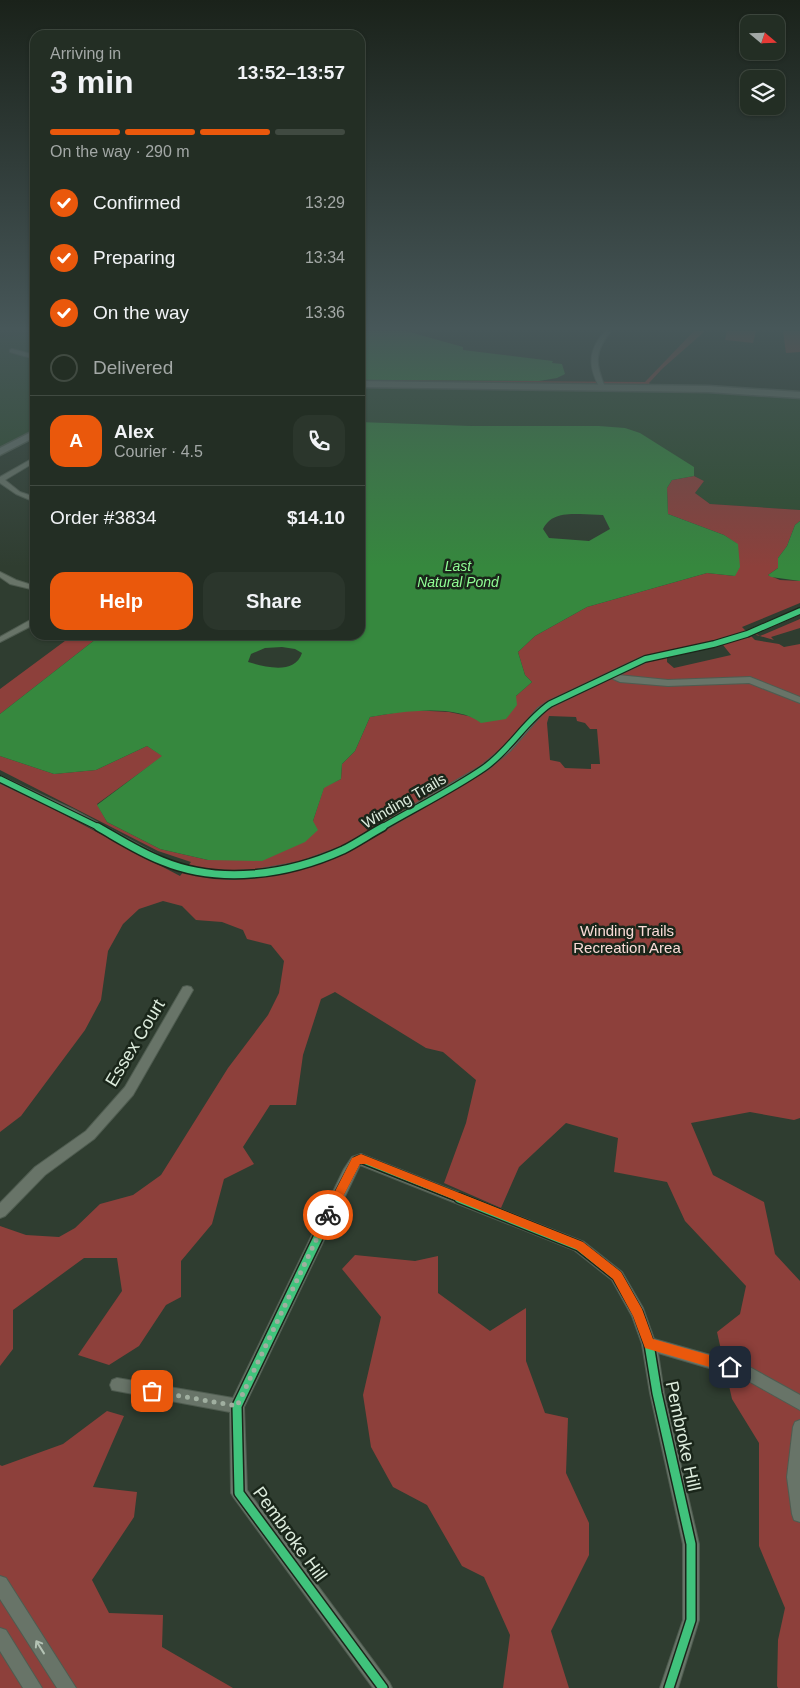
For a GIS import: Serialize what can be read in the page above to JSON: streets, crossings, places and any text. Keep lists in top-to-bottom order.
{
  "streets": {
    "street": ["Winding Trails", "Essex Court", "Pembroke Hill"]
  },
  "water": ["Last Natural Pond"],
  "parks": ["Winding Trails Recreation Area"],
  "north": "right",
  "page": {
    "heading": ["3 min", "Arriving in", "13:52–13:57"],
    "panel": [
      "Alex",
      "Courier · 4.5",
      "Order #3834",
      "$14.10"
    ],
    "bar": "On the way · 290 m",
    "list": [
      ["Confirmed", "13:29"],
      ["Preparing", "13:34"],
      ["On the way", "13:36"],
      "Delivered"
    ],
    "round": "A",
    "buttons": ["Help", "Share"]
  }
}
